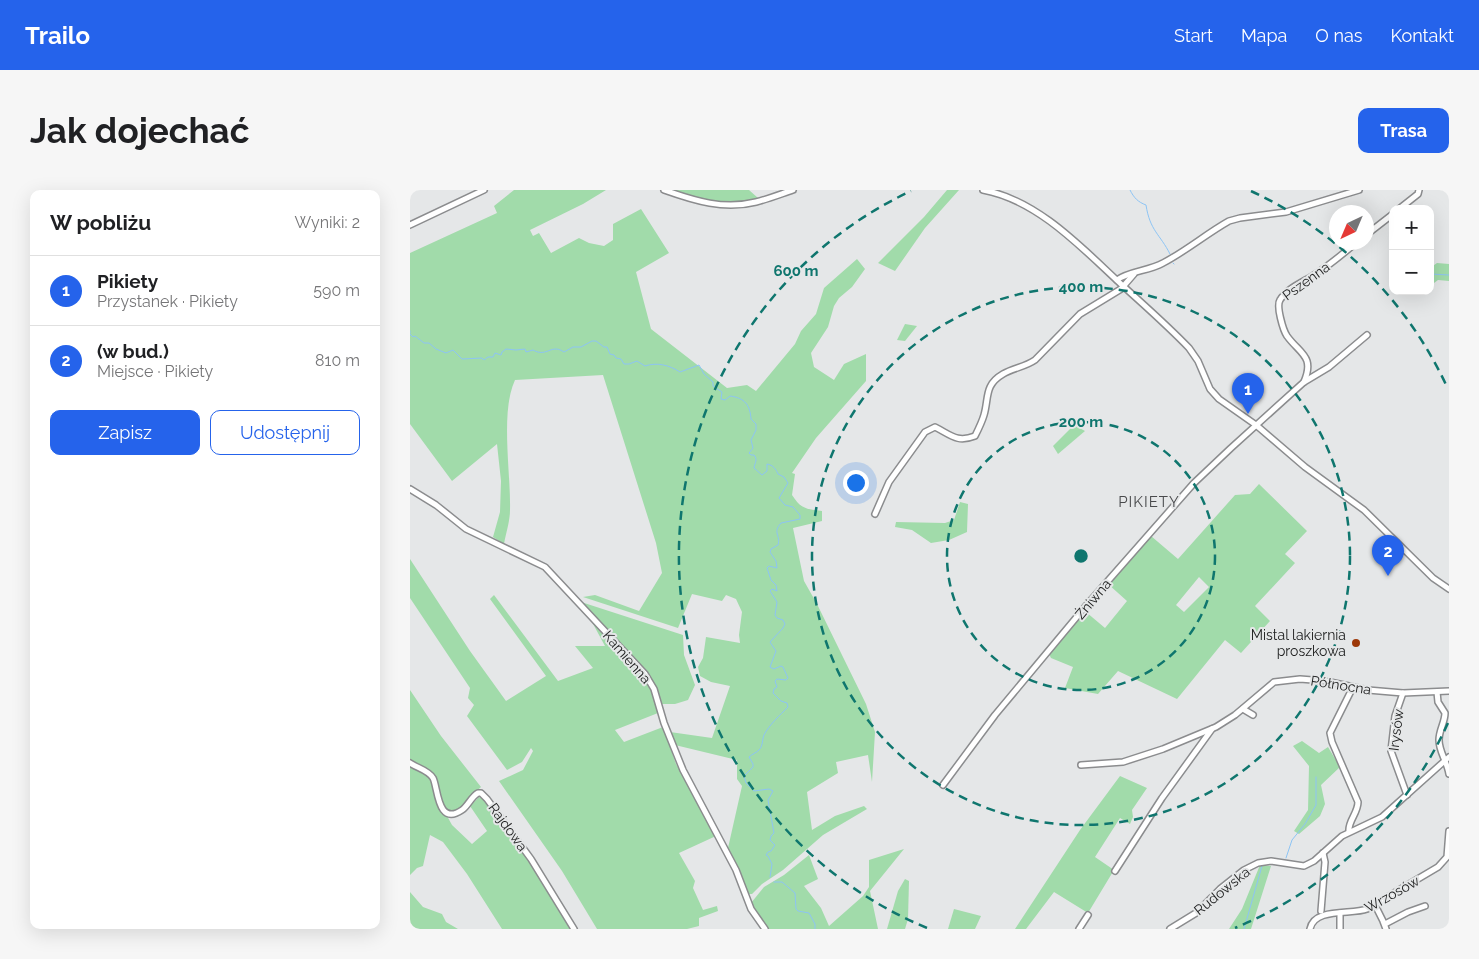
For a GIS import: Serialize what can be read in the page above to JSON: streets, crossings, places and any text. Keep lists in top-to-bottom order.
{
  "streets": {
    "street": [
      "Pszenna",
      "Żniwna",
      "Kamienna",
      "Północna",
      "Irysów",
      "Rajdowa",
      "Rudowska",
      "Wrzosów"
    ]
  },
  "crossings": [
    ["Północna", "Irysów"],
    ["Irysów", "Rudowska"]
  ],
  "districts": ["PIKIETY"],
  "places": ["Mistal lakiernia proszkowa"],
  "north": "bottom left",
  "page": {
    "header": "Trailo",
    "nav": [
      "Start",
      "Mapa",
      "O nas",
      "Kontakt"
    ],
    "buttons": [
      "Trasa",
      ["Zapisz", "Udostępnij"]
    ],
    "title": "Jak dojechać",
    "heading": ["W pobliżu", "Wyniki: 2"],
    "map_buttons": ["+", "−"],
    "list": [
      {
        "mark": "1",
        "name": "Pikiety",
        "note": "Przystanek · Pikiety",
        "value": "590 m"
      },
      {
        "mark": "2",
        "name": "(w bud.)",
        "note": "Miejsce · Pikiety",
        "value": "810 m"
      }
    ],
    "pins": ["1", "2"]
  },
  "rings": ["600 m", "400 m", "200 m"]
}
